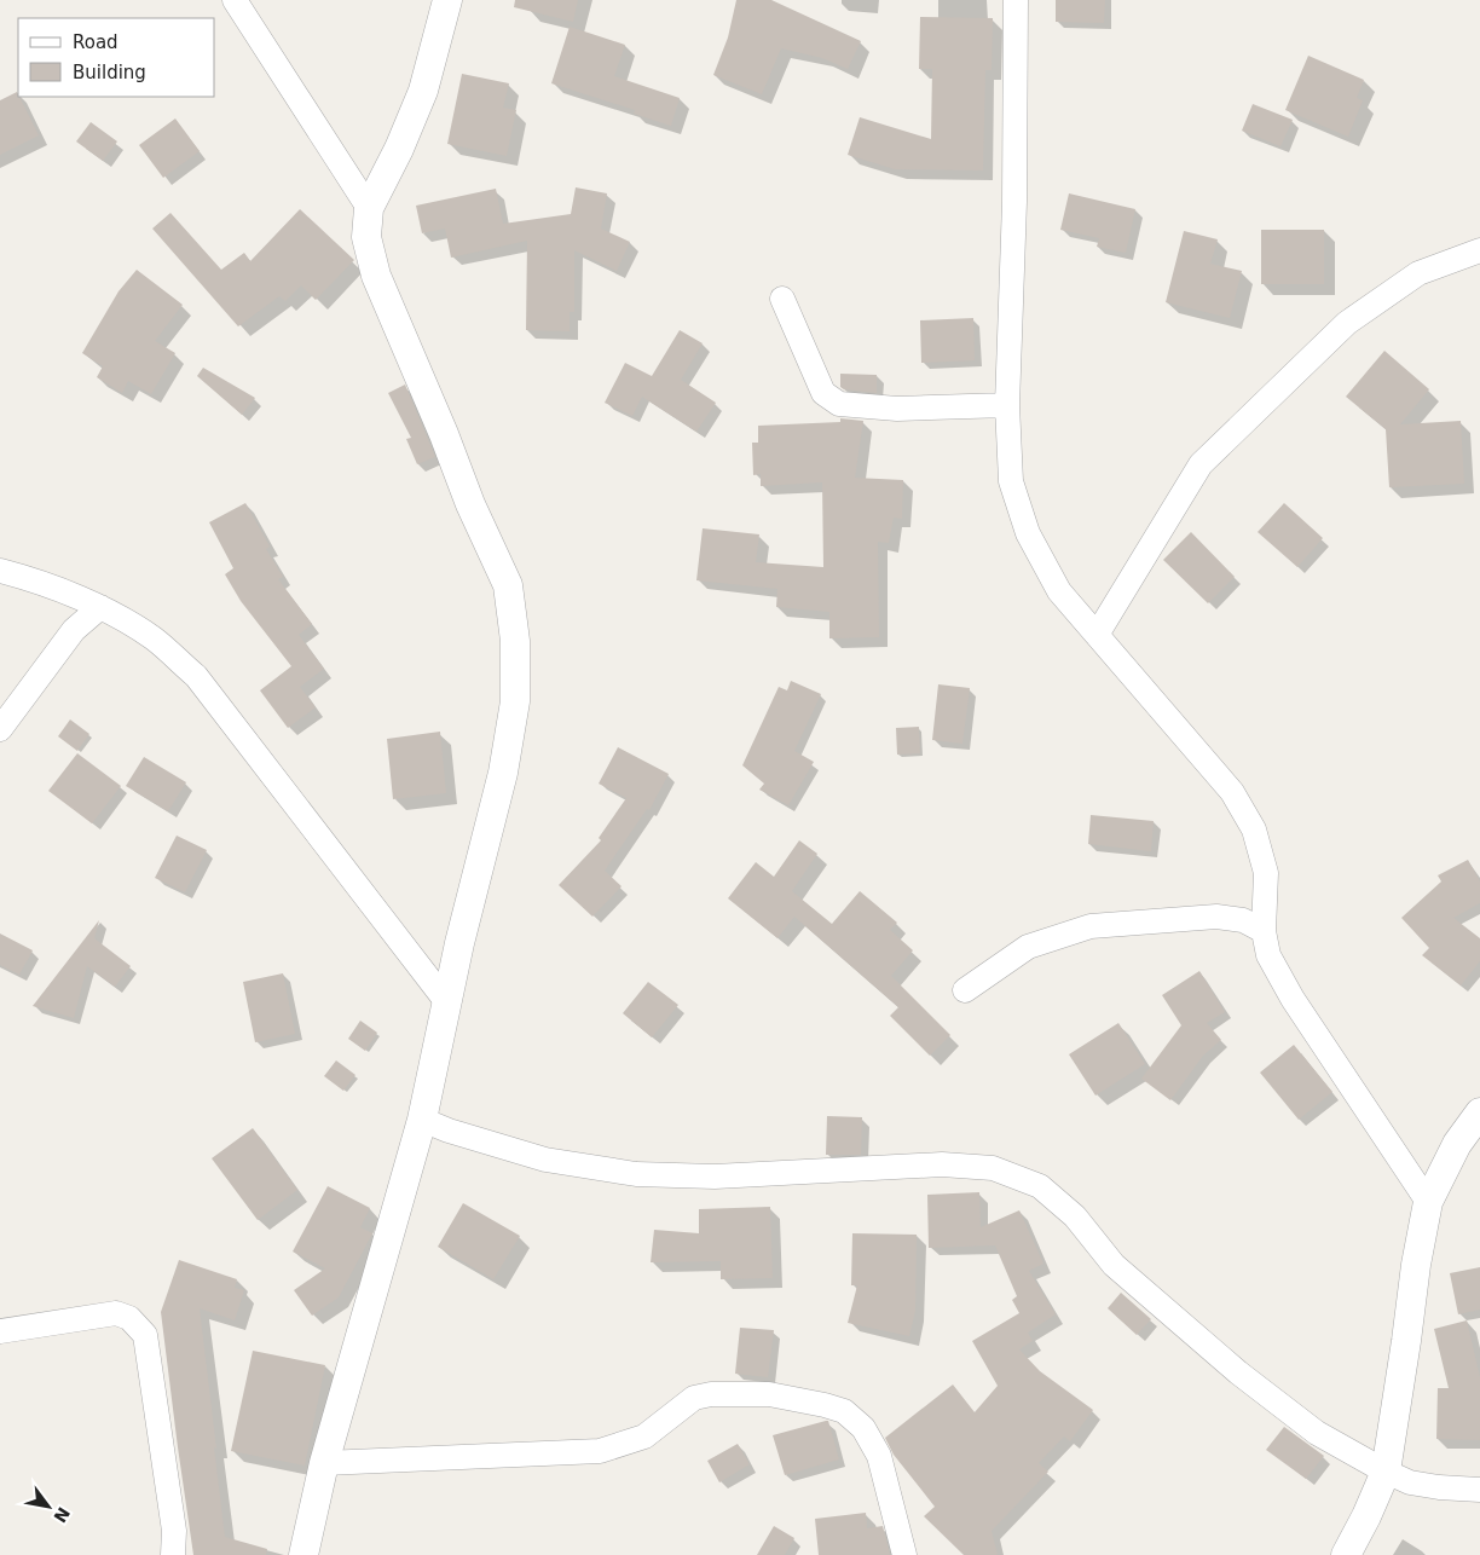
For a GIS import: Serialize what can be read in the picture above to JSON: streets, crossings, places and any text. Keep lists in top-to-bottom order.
{
  "legend": ["Road", "Building"],
  "north": "bottom right"
}
